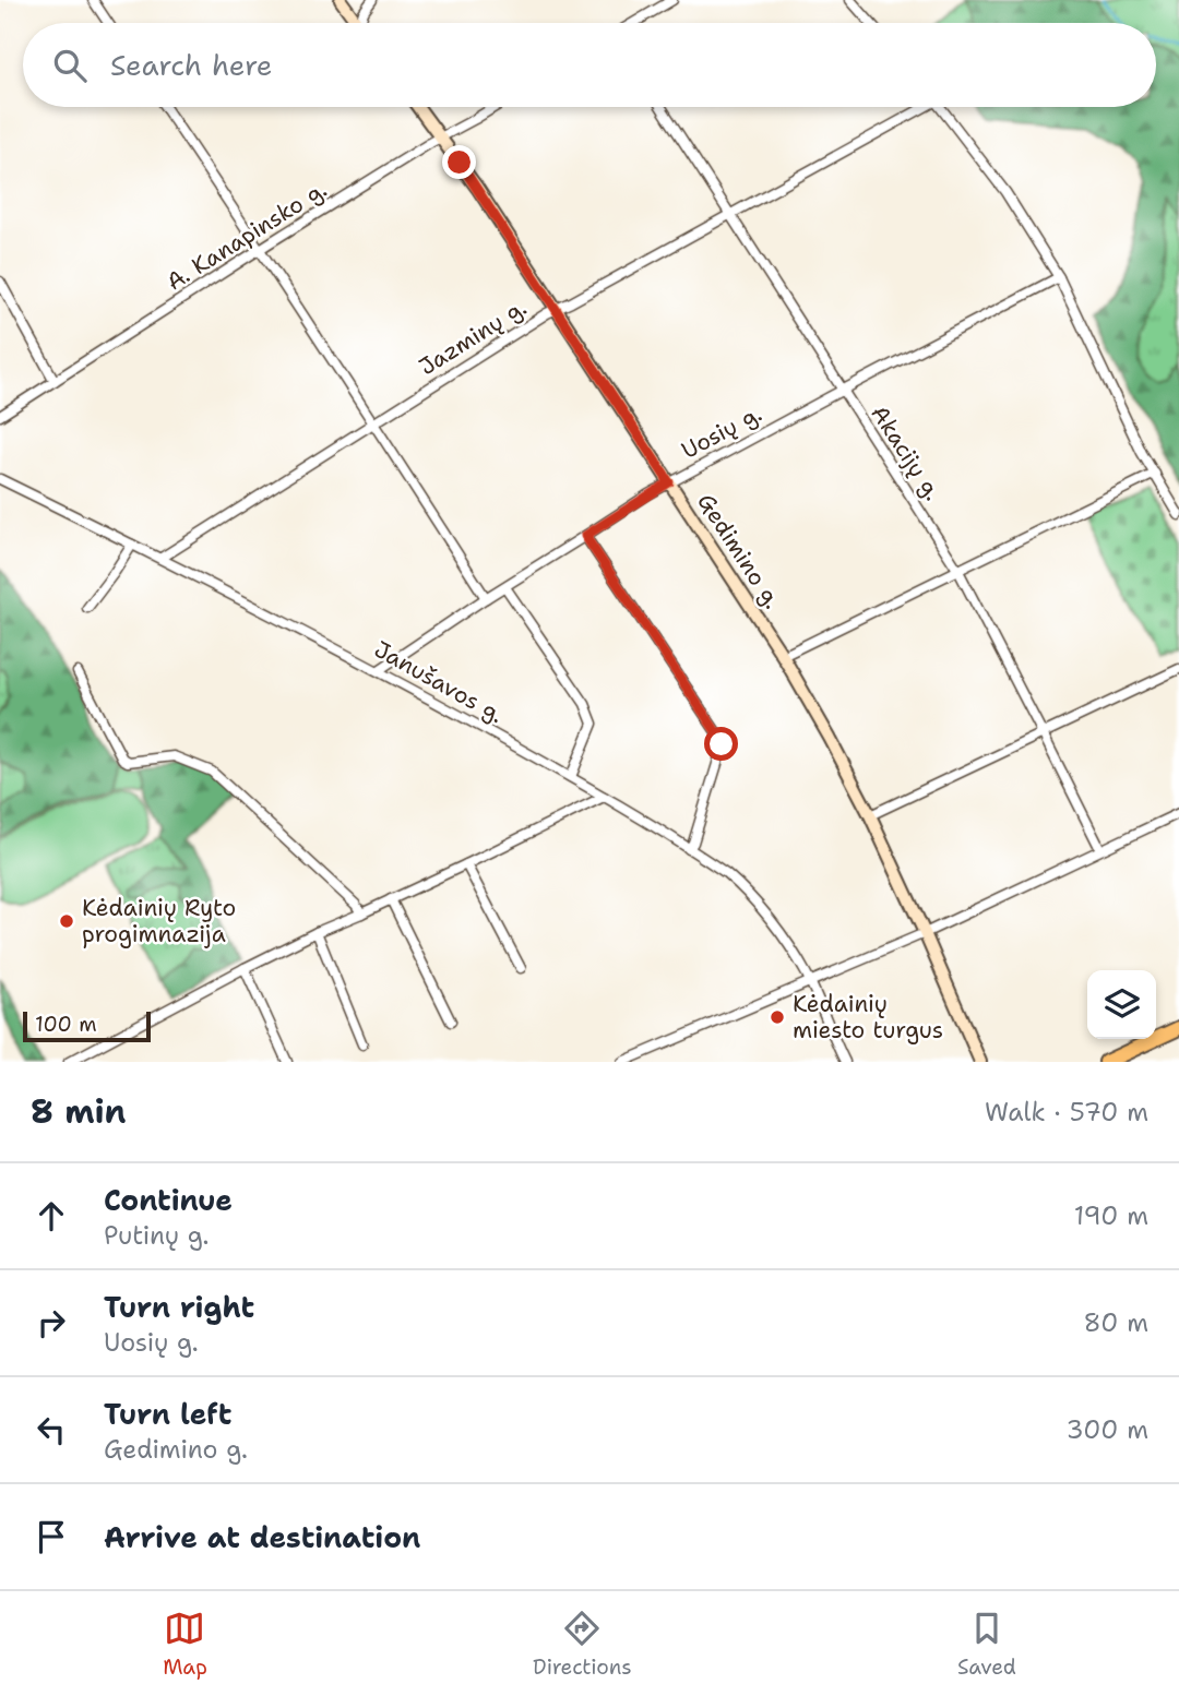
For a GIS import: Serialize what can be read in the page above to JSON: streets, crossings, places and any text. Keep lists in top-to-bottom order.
{
  "streets": {
    "main road": ["Gedimino g."],
    "street": [
      "A. Kanapinsko g.",
      "Jazminų g.",
      "Uosių g.",
      "Akacijų g.",
      "Janušavos g."
    ]
  },
  "crossings": [
    ["A. Kanapinsko g.", "Gedimino g."],
    ["Jazminų g.", "Akacijų g."],
    ["Jazminų g.", "Gedimino g."],
    ["Jazminų g.", "Janušavos g."],
    ["Uosių g.", "Akacijų g."],
    ["Uosių g.", "Gedimino g."],
    ["Uosių g.", "Janušavos g."]
  ],
  "places": ["Kėdainių Ryto progimnazija", "Kėdainių miesto turgus"],
  "scale_bar": "100 m",
  "page": {
    "search": "Search here",
    "scale": "100 m",
    "heading": ["8 min", "Walk · 570 m"],
    "list": [
      ["Continue", "Putinų g.", "190 m"],
      ["Turn right", "Uosių g.", "80 m"],
      ["Turn left", "Gedimino g.", "300 m"],
      "Arrive at destination"
    ],
    "nav": ["Map", "Directions", "Saved"]
  }
}
